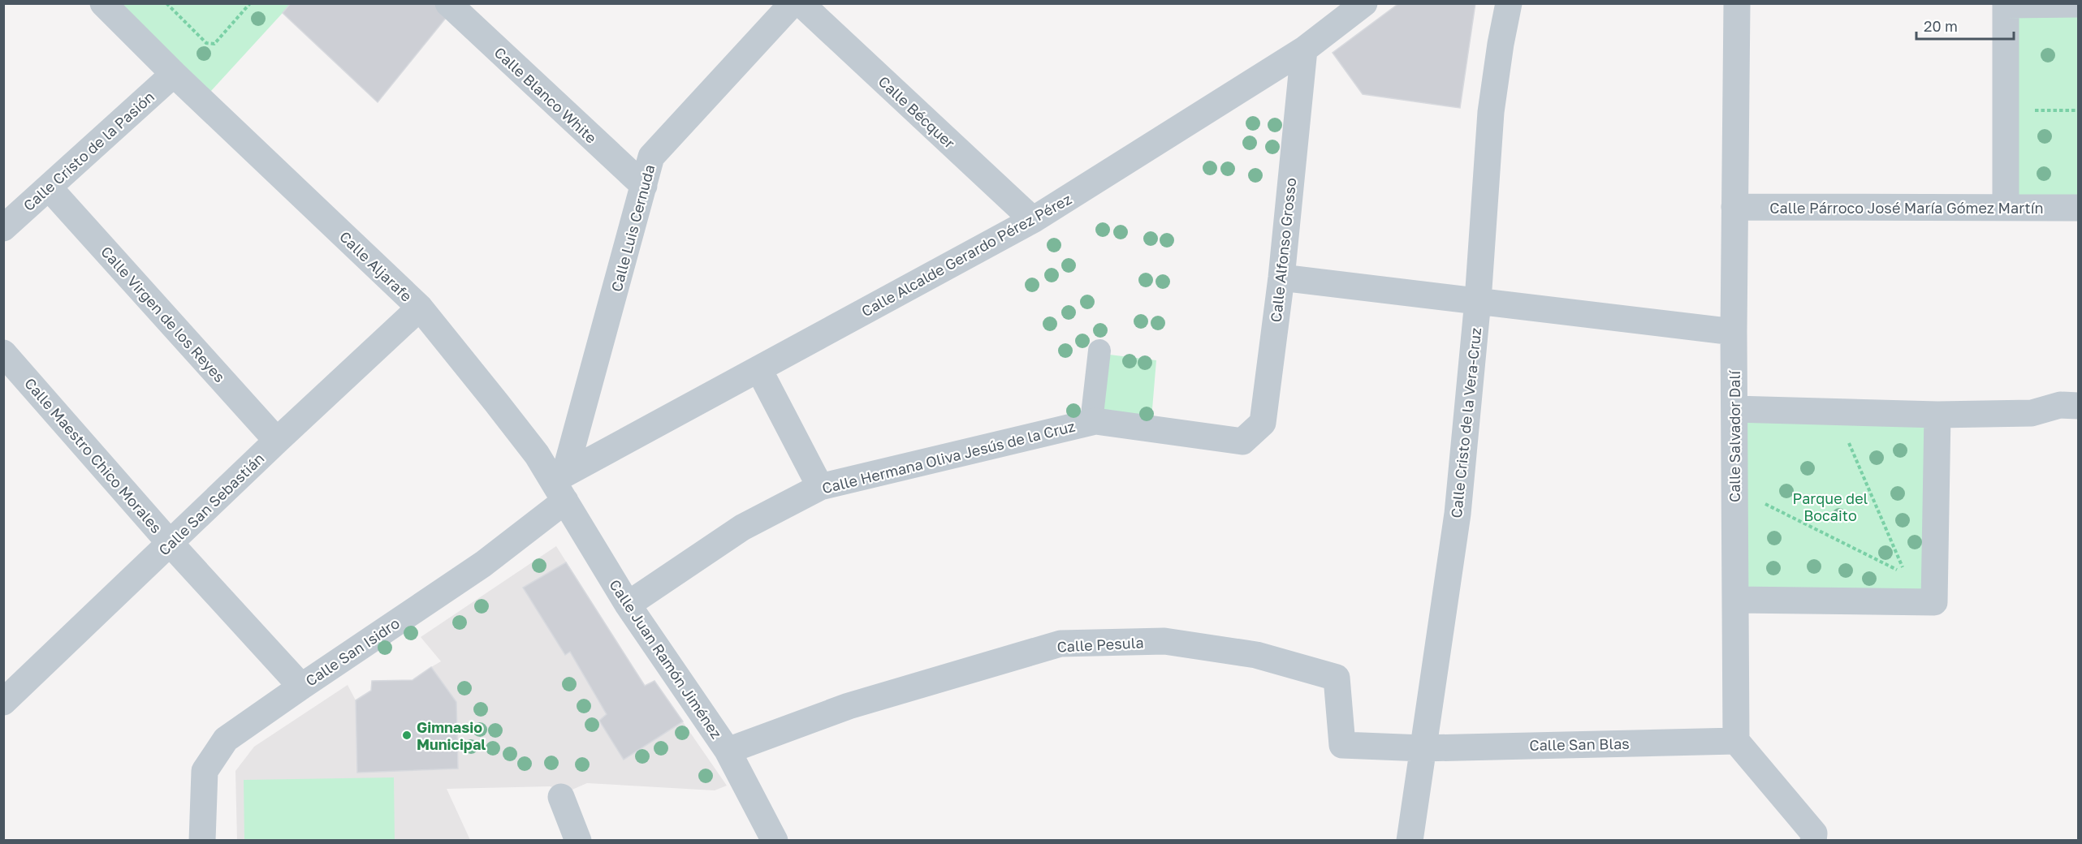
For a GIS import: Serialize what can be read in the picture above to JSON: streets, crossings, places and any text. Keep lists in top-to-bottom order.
{
  "streets": {
    "street": [
      "Calle Blanco White",
      "Calle Bécquer",
      "Calle Cristo de la Pasión",
      "Calle Párroco José María Gómez Martín",
      "Calle Luis Cernuda",
      "Calle Alfonso Grosso",
      "Calle Alcalde Gerardo Pérez Pérez",
      "Calle Aljarafe",
      "Calle Virgen de los Reyes",
      "Calle Cristo de la Vera-Cruz",
      "Calle Salvador Dalí",
      "Calle Maestro Chico Morales",
      "Calle Hermana Oliva Jesús de la Cruz",
      "Calle San Sebastián",
      "Calle Pesula",
      "Calle San Isidro",
      "Calle Juan Ramón Jiménez",
      "Calle San Blas"
    ]
  },
  "crossings": [
    ["Calle Blanco White", "Calle Luis Cernuda"],
    ["Calle Bécquer", "Calle Alcalde Gerardo Pérez Pérez"],
    ["Calle Cristo de la Pasión", "Calle Aljarafe"],
    ["Calle Cristo de la Pasión", "Calle Virgen de los Reyes"],
    ["Calle Párroco José María Gómez Martín", "Calle Salvador Dalí"],
    ["Calle Luis Cernuda", "Calle Alcalde Gerardo Pérez Pérez"],
    ["Calle Luis Cernuda", "Calle Aljarafe"],
    ["Calle Luis Cernuda", "Calle San Isidro"],
    ["Calle Luis Cernuda", "Calle Juan Ramón Jiménez"],
    ["Calle Alfonso Grosso", "Calle Alcalde Gerardo Pérez Pérez"],
    ["Calle Alfonso Grosso", "Calle Hermana Oliva Jesús de la Cruz"],
    ["Calle Alcalde Gerardo Pérez Pérez", "Calle Aljarafe"],
    ["Calle Alcalde Gerardo Pérez Pérez", "Calle San Isidro"],
    ["Calle Alcalde Gerardo Pérez Pérez", "Calle Juan Ramón Jiménez"],
    ["Calle Aljarafe", "Calle San Sebastián"],
    ["Calle Aljarafe", "Calle San Isidro"],
    ["Calle Aljarafe", "Calle Juan Ramón Jiménez"],
    ["Calle Virgen de los Reyes", "Calle San Sebastián"],
    ["Calle Cristo de la Vera-Cruz", "Calle Pesula"],
    ["Calle Cristo de la Vera-Cruz", "Calle San Blas"],
    ["Calle Salvador Dalí", "Calle San Blas"],
    ["Calle Maestro Chico Morales", "Calle San Sebastián"],
    ["Calle Maestro Chico Morales", "Calle San Isidro"],
    ["Calle Hermana Oliva Jesús de la Cruz", "Calle Juan Ramón Jiménez"],
    ["Calle Pesula", "Calle Juan Ramón Jiménez"],
    ["Calle Pesula", "Calle San Blas"],
    ["Calle San Isidro", "Calle Juan Ramón Jiménez"]
  ],
  "parks": ["Parque del Bocaito"],
  "places": ["Gimnasio Municipal"],
  "scale_bar": "20 m"
}
